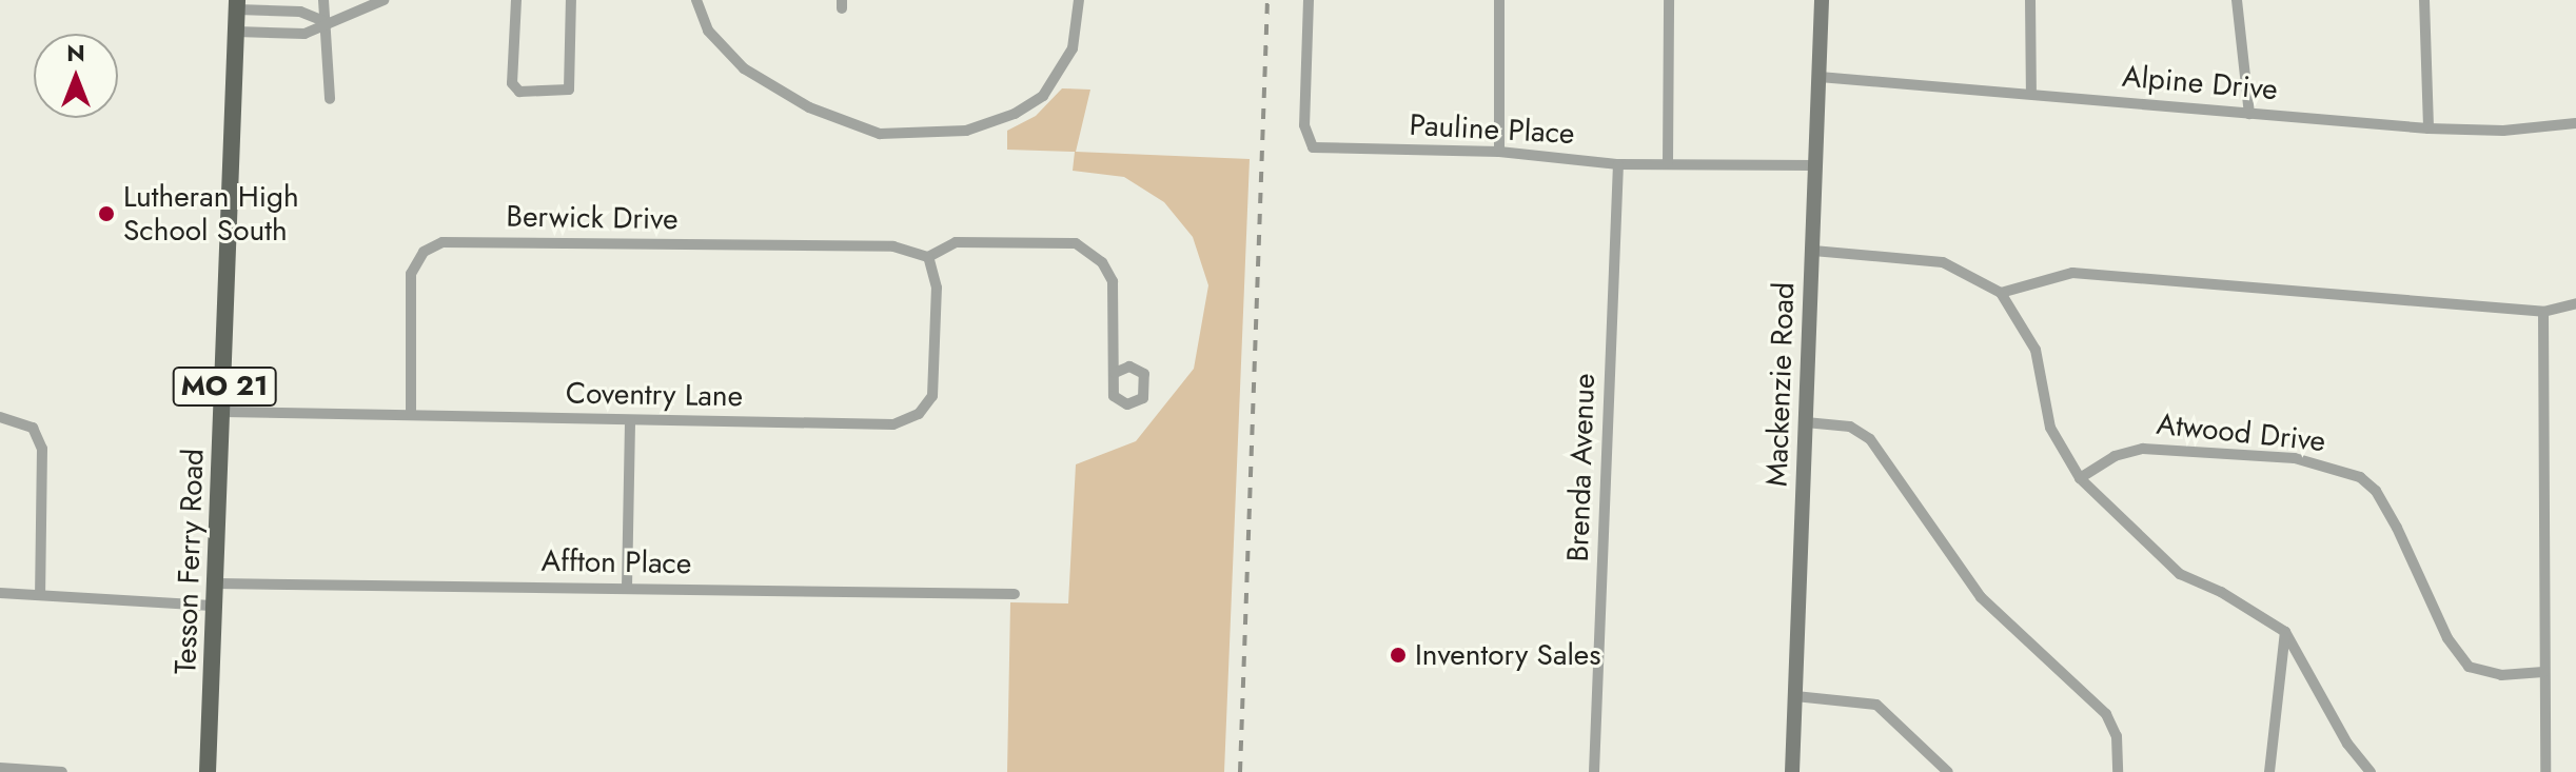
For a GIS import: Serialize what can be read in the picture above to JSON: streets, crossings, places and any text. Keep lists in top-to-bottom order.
{
  "streets": {
    "main road": ["Mackenzie Road", "MO 21", "Tesson Ferry Road"],
    "street": [
      "Alpine Drive",
      "Pauline Place",
      "Berwick Drive",
      "Coventry Lane",
      "Atwood Drive",
      "Brenda Avenue",
      "Affton Place"
    ]
  },
  "crossings": [
    ["Alpine Drive", "Mackenzie Road"],
    ["Pauline Place", "Mackenzie Road"],
    ["Pauline Place", "Brenda Avenue"],
    ["Berwick Drive", "Coventry Lane"],
    ["Coventry Lane", "Tesson Ferry Road"],
    ["Tesson Ferry Road", "Affton Place"]
  ],
  "places": ["Lutheran High School South", "Inventory Sales"],
  "north": "top"
}
